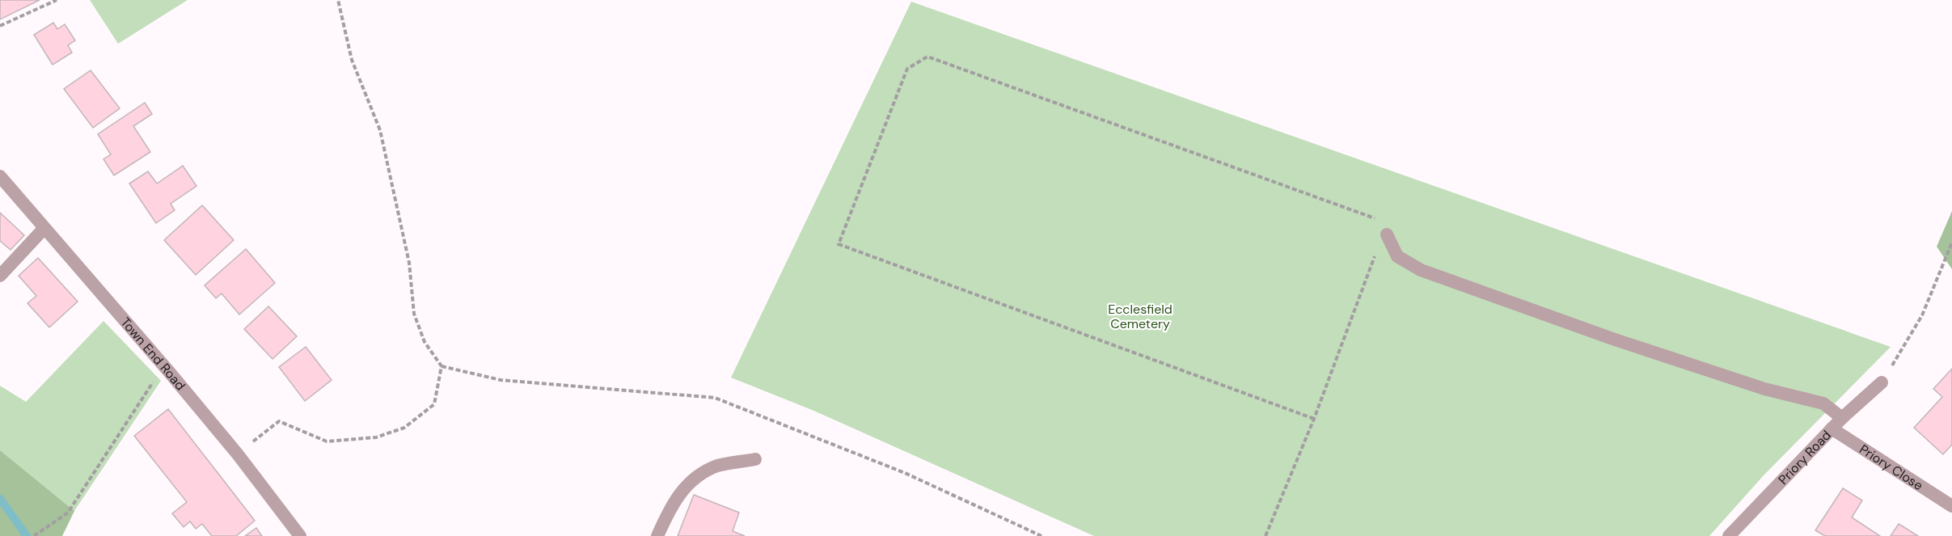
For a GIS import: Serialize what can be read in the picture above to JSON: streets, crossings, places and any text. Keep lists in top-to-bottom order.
{
  "streets": {
    "street": ["Town End Road", "Priory Road", "Priory Close"]
  },
  "crossings": [
    ["Priory Road", "Priory Close"]
  ],
  "parks": ["Ecclesfield Cemetery"]
}
